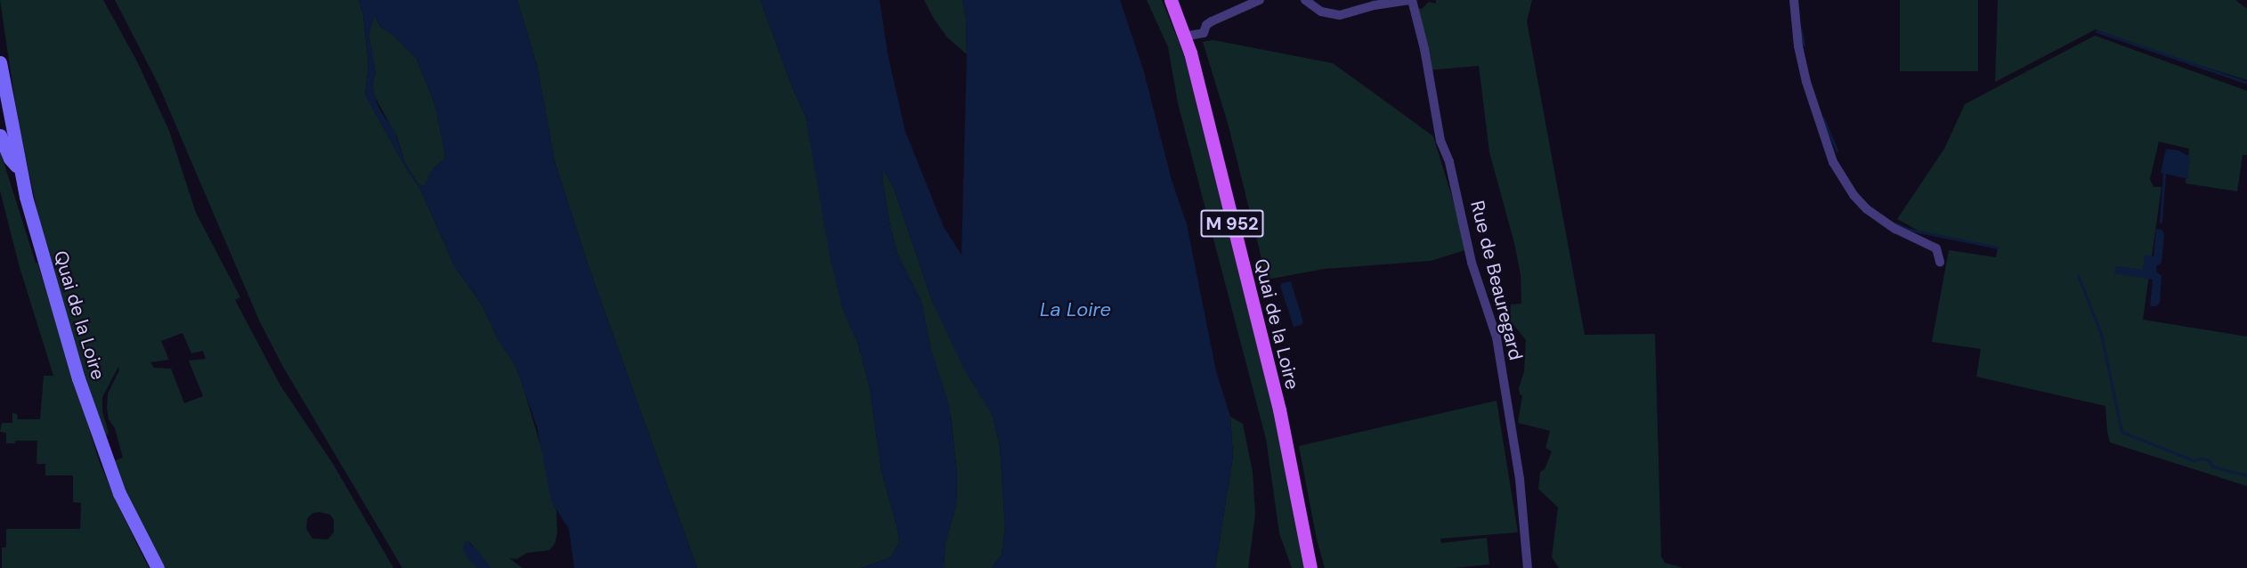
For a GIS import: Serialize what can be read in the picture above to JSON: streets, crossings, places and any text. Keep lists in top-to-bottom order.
{
  "streets": {
    "main road": ["M 952", "Quai de la Loire"],
    "street": ["Rue de Beauregard"]
  },
  "water": ["La Loire"]
}
